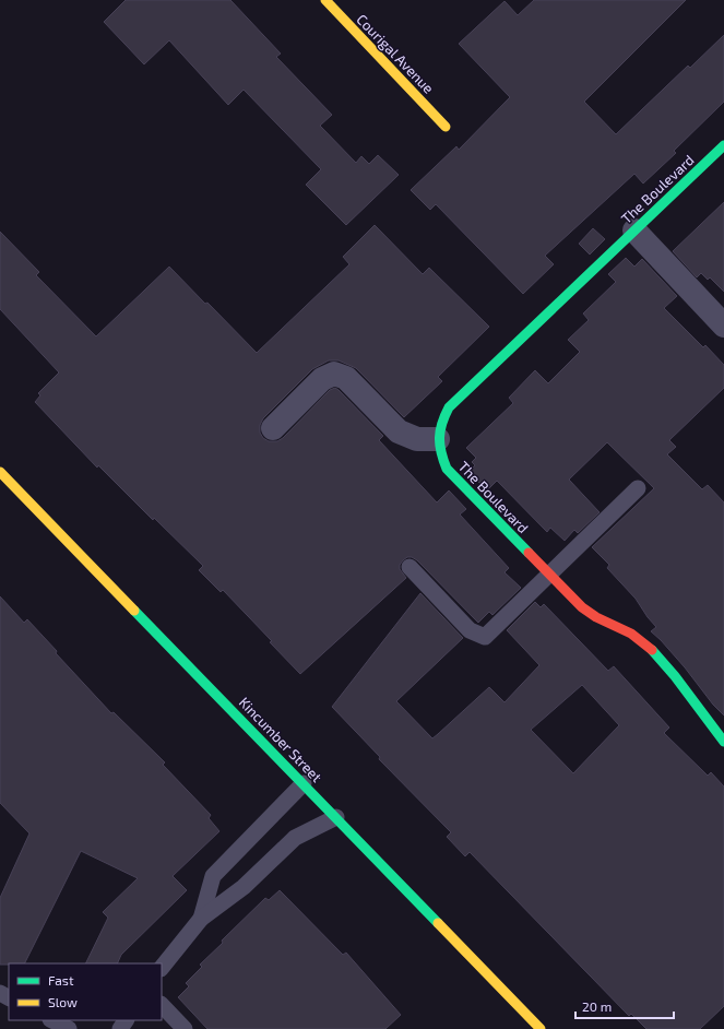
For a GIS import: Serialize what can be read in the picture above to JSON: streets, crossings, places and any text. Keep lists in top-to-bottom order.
{
  "streets": {
    "street": ["Courigal Avenue", "The Boulevard", "Kincumber Street"]
  },
  "legend": ["Fast", "Slow"],
  "scale_bar": "20 m"
}
